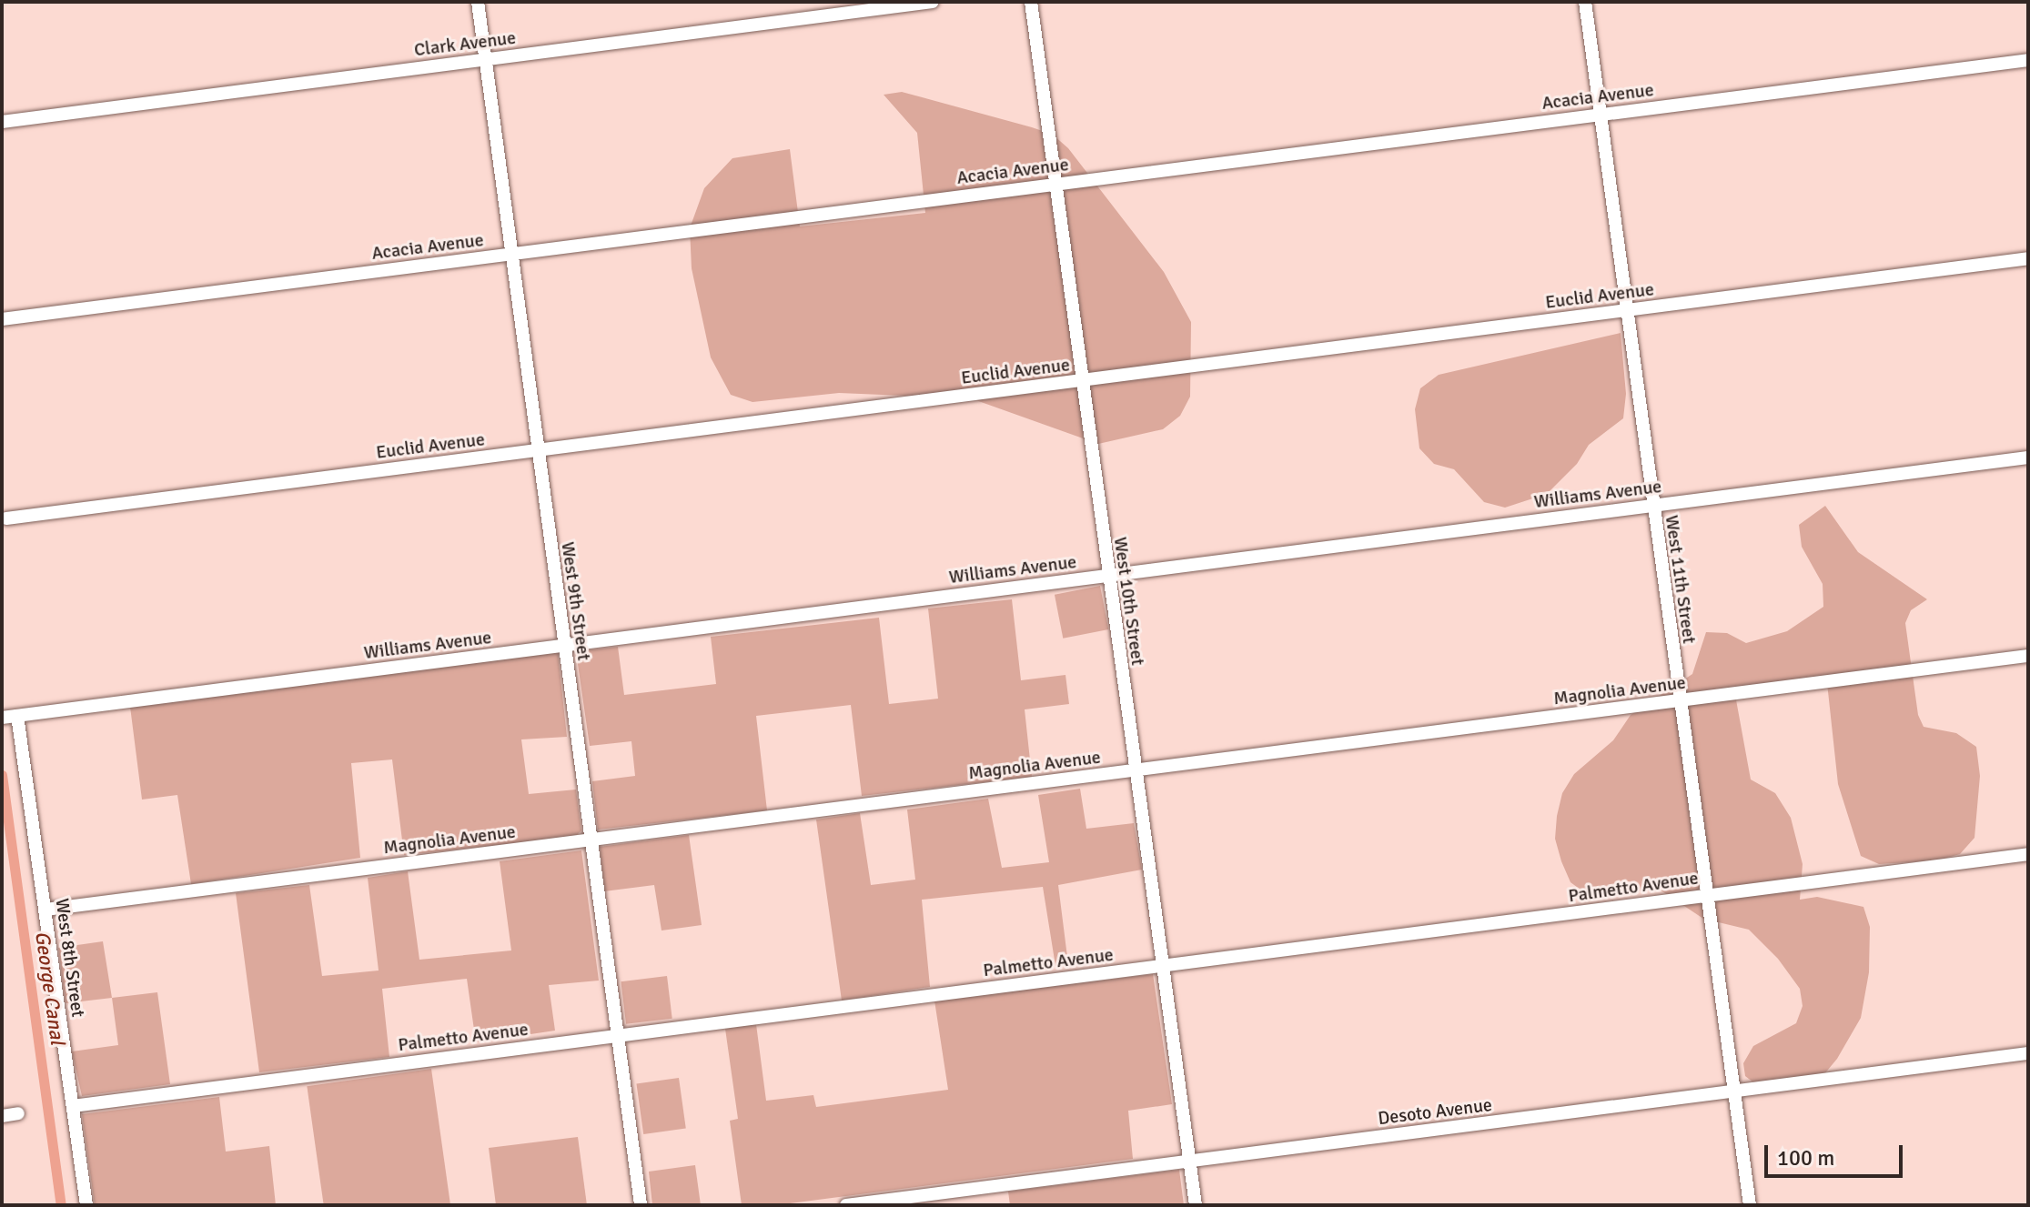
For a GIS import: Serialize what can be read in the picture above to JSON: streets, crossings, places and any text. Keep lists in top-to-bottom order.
{
  "streets": {
    "street": [
      "Clark Avenue",
      "Acacia Avenue",
      "Euclid Avenue",
      "Williams Avenue",
      "West 11th Street",
      "West 9th Street",
      "West 10th Street",
      "Magnolia Avenue",
      "Palmetto Avenue",
      "West 8th Street",
      "Desoto Avenue"
    ]
  },
  "crossings": [
    ["Clark Avenue", "West 9th Street"],
    ["Acacia Avenue", "West 11th Street"],
    ["Acacia Avenue", "West 9th Street"],
    ["Acacia Avenue", "West 10th Street"],
    ["Euclid Avenue", "West 11th Street"],
    ["Euclid Avenue", "West 9th Street"],
    ["Euclid Avenue", "West 10th Street"],
    ["Williams Avenue", "West 11th Street"],
    ["Williams Avenue", "West 9th Street"],
    ["Williams Avenue", "West 10th Street"],
    ["Williams Avenue", "West 8th Street"],
    ["West 11th Street", "Magnolia Avenue"],
    ["West 11th Street", "Palmetto Avenue"],
    ["West 11th Street", "Desoto Avenue"],
    ["West 9th Street", "Magnolia Avenue"],
    ["West 9th Street", "Palmetto Avenue"],
    ["West 10th Street", "Magnolia Avenue"],
    ["West 10th Street", "Palmetto Avenue"],
    ["West 10th Street", "Desoto Avenue"],
    ["Magnolia Avenue", "West 8th Street"],
    ["Palmetto Avenue", "West 8th Street"]
  ],
  "water": ["George Canal"],
  "scale_bar": "100 m"
}
